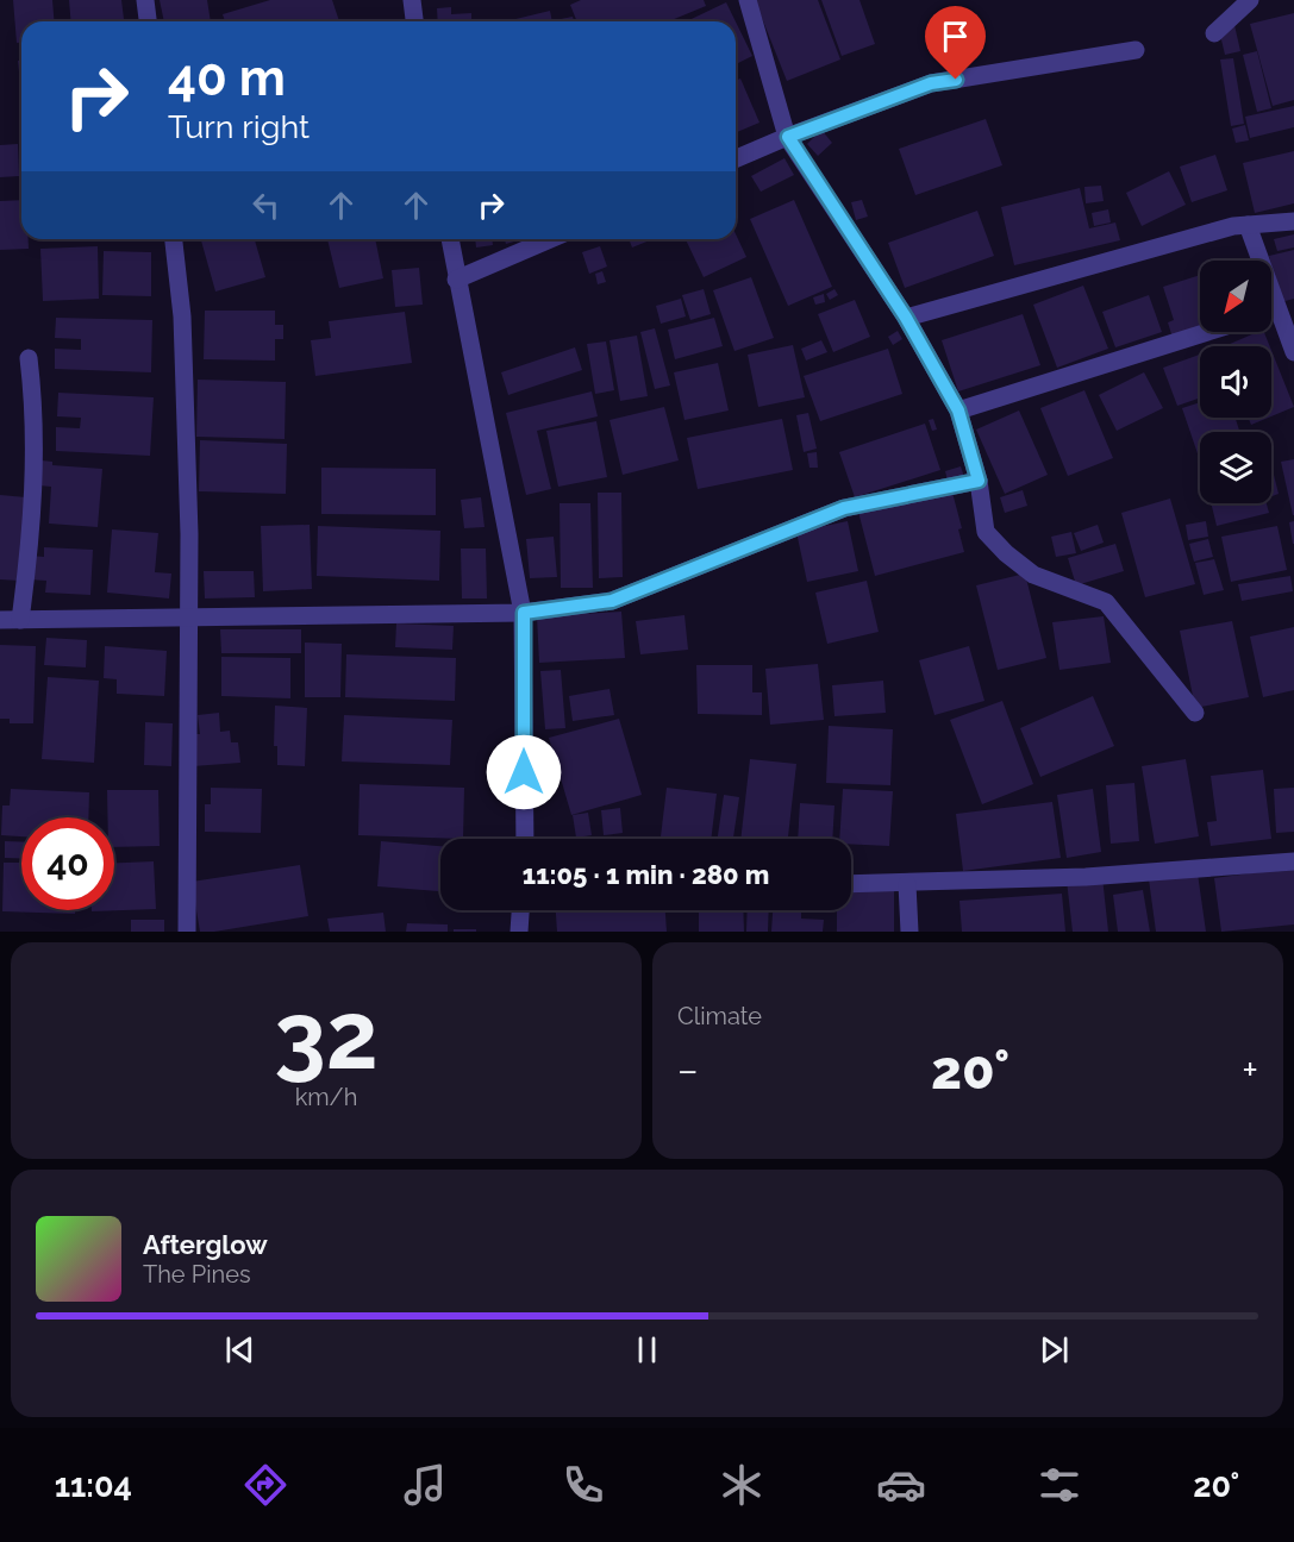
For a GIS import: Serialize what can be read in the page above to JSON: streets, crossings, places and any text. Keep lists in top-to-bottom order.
{
  "north": "bottom left",
  "page": {
    "turn": ["40 m", "Turn right"],
    "limit": "40",
    "trip": "11:05 · 1 min · 280 m",
    "tile": [
      ["32", "km/h"],
      "Climate"
    ],
    "heat": ["−", "20°", "+"],
    "song": ["Afterglow", "The Pines"],
    "tabs": ["11:04", "20°"]
  }
}
